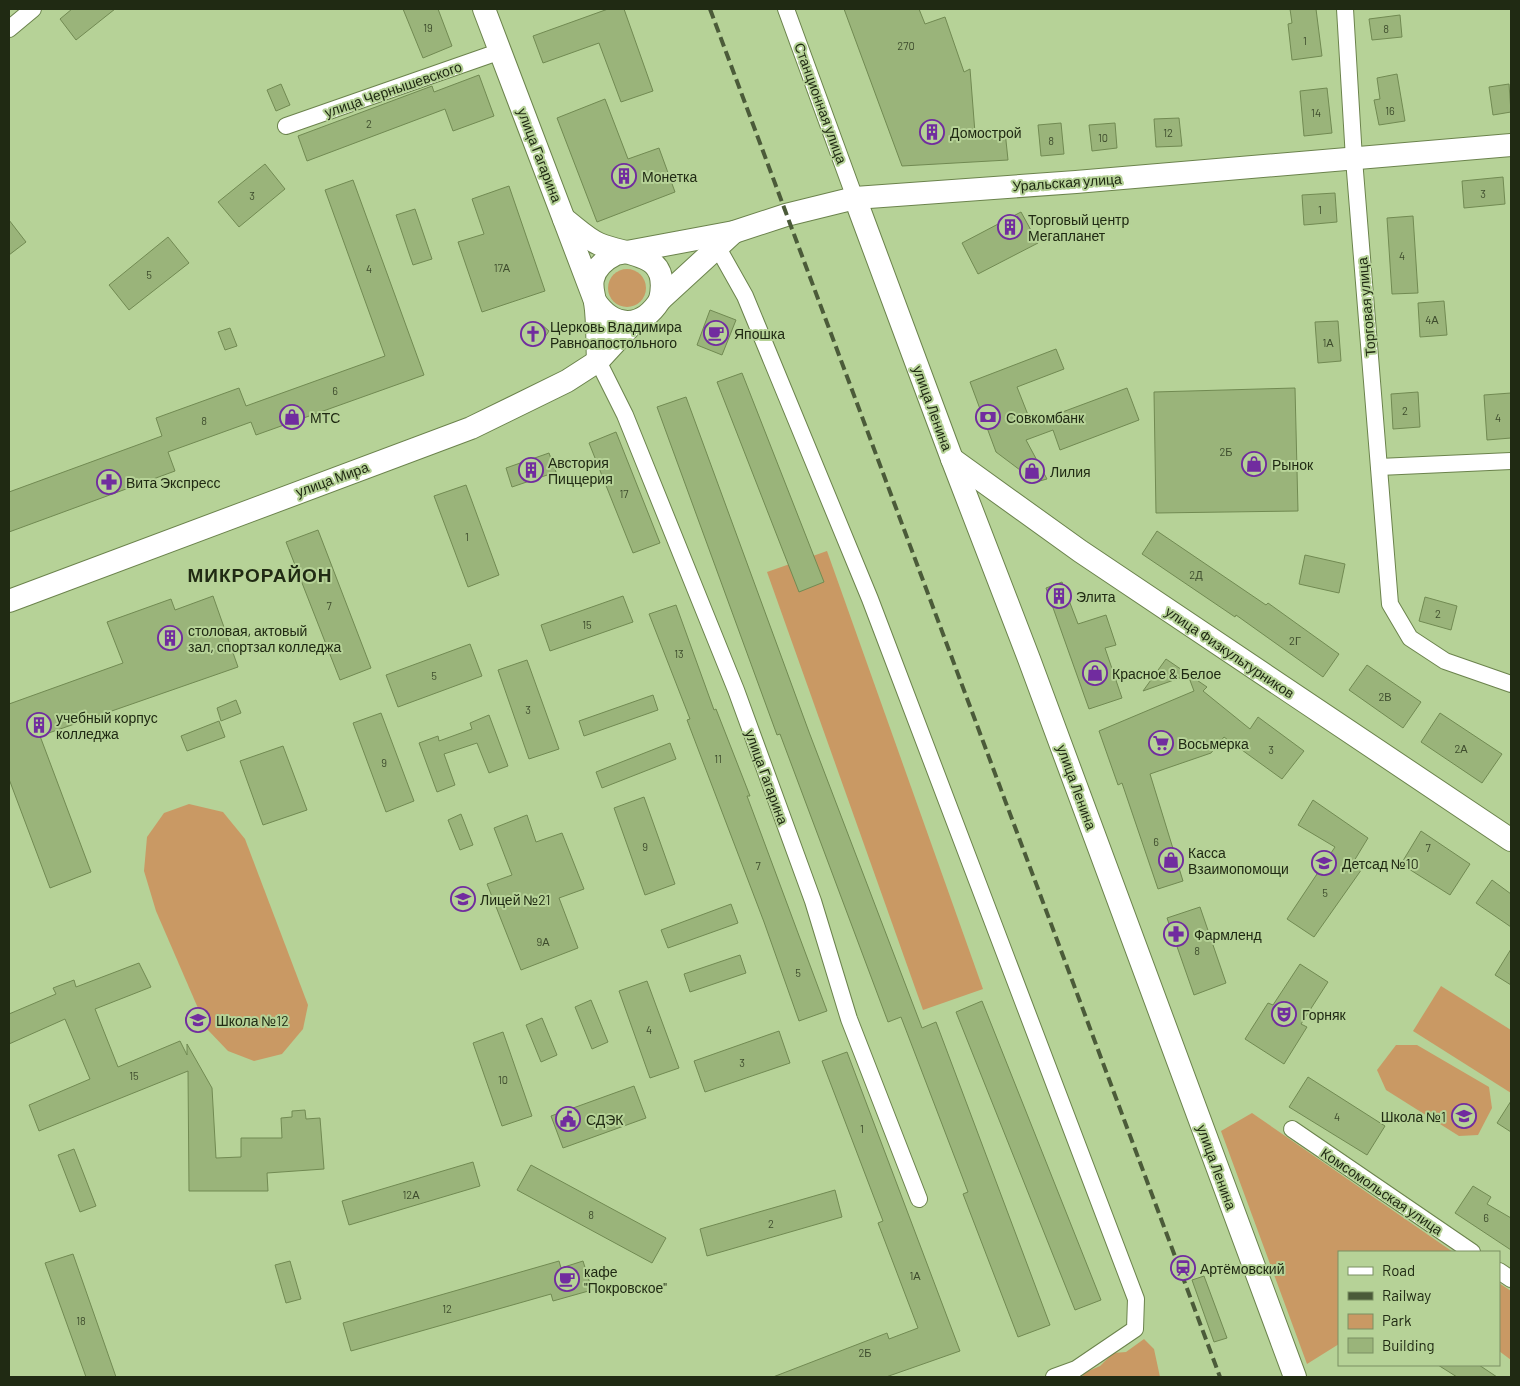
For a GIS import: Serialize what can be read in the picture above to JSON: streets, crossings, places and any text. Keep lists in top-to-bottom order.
{
  "streets": {
    "main road": [
      "улица Гагарина",
      "Уральская улица",
      "улица Ленина",
      "улица Мира",
      "улица Физкультурников"
    ],
    "street": [
      "улица Чернышевского",
      "Станционная улица",
      "Торговая улица",
      "Комсомольская улица"
    ]
  },
  "crossings": [
    ["улица Чернышевского", "улица Гагарина"],
    ["Станционная улица", "Уральская улица"],
    ["Станционная улица", "улица Ленина"],
    ["улица Гагарина", "Уральская улица"],
    ["улица Гагарина", "улица Мира"],
    ["Уральская улица", "Торговая улица"],
    ["Уральская улица", "улица Ленина"],
    ["Уральская улица", "улица Мира"],
    ["улица Ленина", "улица Физкультурников"]
  ],
  "districts": ["МИКРОРАЙОН"],
  "places": {
    "building": [
      "Домострой",
      "Монетка",
      "Торговый центр Мегапланет",
      "Австория Пиццерия",
      "Элита",
      "столовая, актовый зал, спортзал колледжа",
      "учебный корпус колледжа"
    ],
    "cafe": ["Япошка", "кафе \"Покровское\""],
    "church": ["Церковь Владимира Равноапостольного"],
    "shop": [
      "МТС",
      "Рынок",
      "Лилия",
      "Красное & Белое",
      "Касса Взаимопомощи"
    ],
    "bank": ["Совкомбанк"],
    "pharmacy": ["Вита Экспресс", "Фармленд"],
    "supermarket": ["Восьмерка"],
    "school or university": [
      "Детсад №10",
      "Лицей №21",
      "Школа №12",
      "Школа №1"
    ],
    "theatre": ["Горняк"],
    "public building": ["СДЭК"],
    "station": ["Артёмовский"]
  },
  "house_numbers": [
    "19",
    "8",
    "1",
    "270",
    "16",
    "14",
    "2",
    "12",
    "10",
    "8",
    "3",
    "3",
    "1",
    "4",
    "17А",
    "4",
    "5",
    "4А",
    "1А",
    "6",
    "2",
    "4",
    "8",
    "2Б",
    "17",
    "1",
    "2Д",
    "7",
    "2",
    "15",
    "2Г",
    "13",
    "5",
    "2В",
    "3",
    "2А",
    "3",
    "11",
    "9",
    "6",
    "9",
    "7",
    "7",
    "5",
    "9А",
    "8",
    "5",
    "4",
    "3",
    "15",
    "10",
    "4",
    "1",
    "12А",
    "8",
    "6",
    "2",
    "1А",
    "12",
    "18",
    "2Б"
  ],
  "legend": [
    "Road",
    "Railway",
    "Park",
    "Building"
  ]
}
